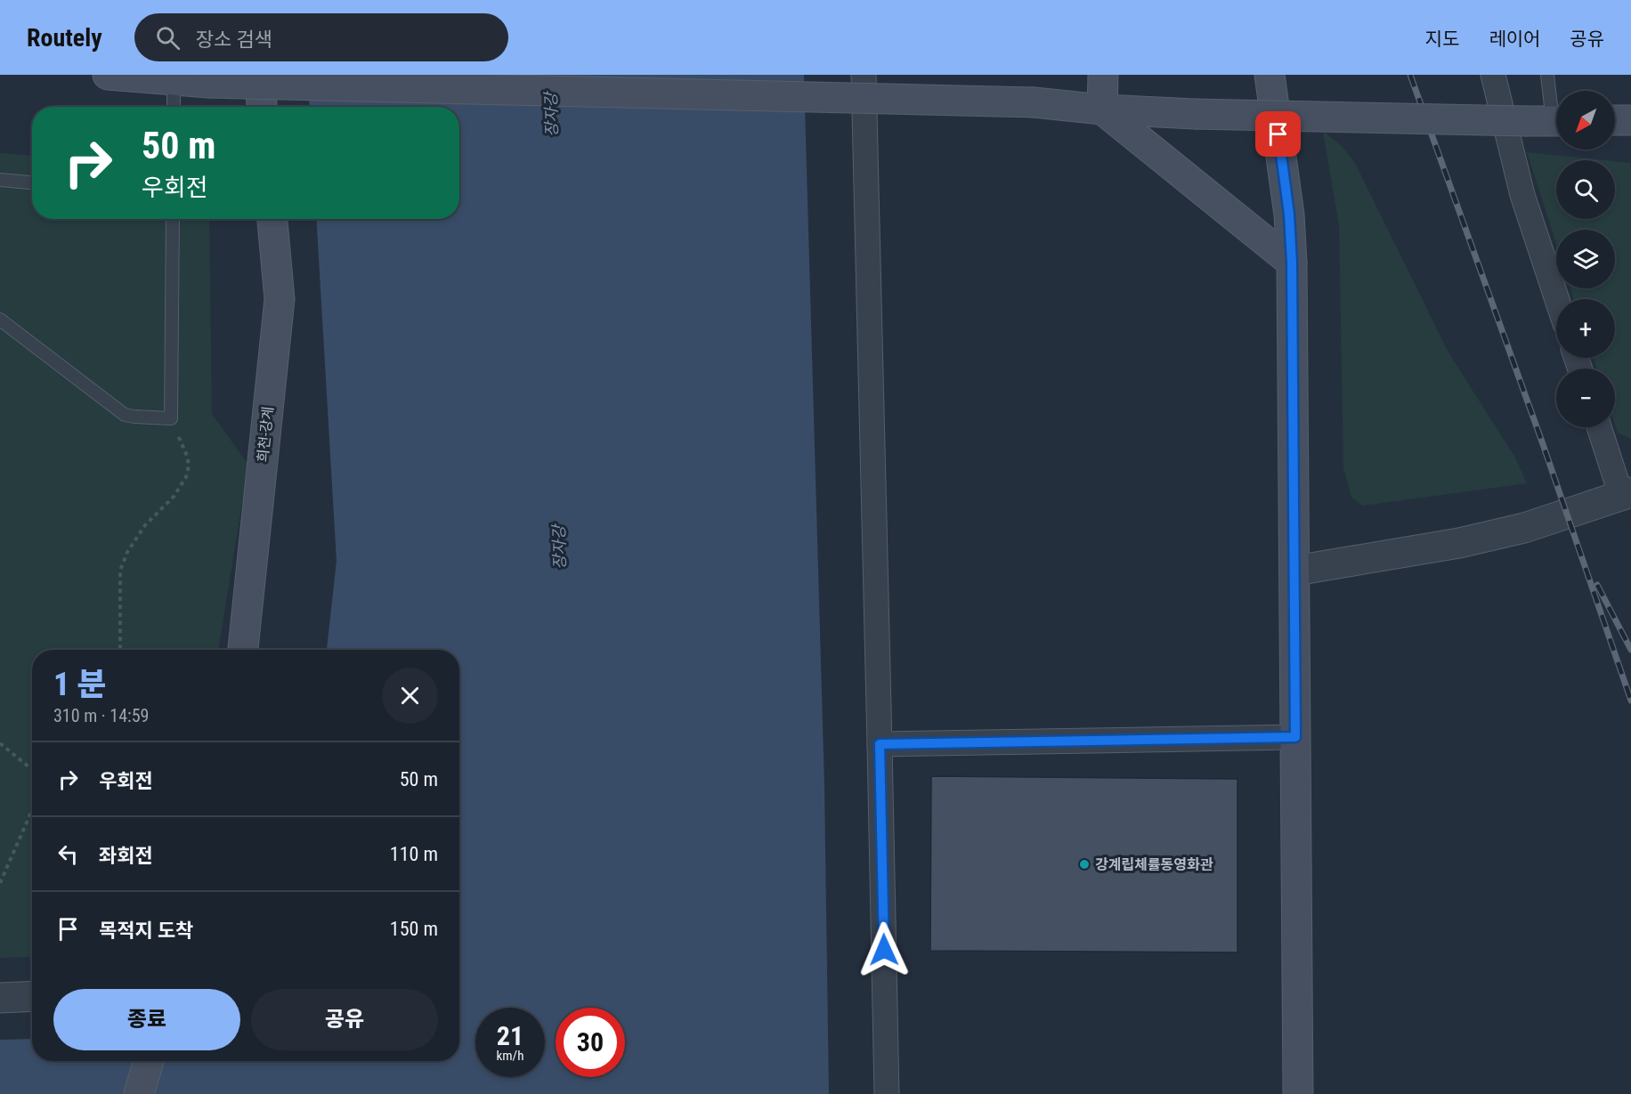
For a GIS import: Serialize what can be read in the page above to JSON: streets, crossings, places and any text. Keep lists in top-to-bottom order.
{
  "streets": {
    "main road": ["희천-강계"]
  },
  "water": ["장자강"],
  "places": ["강계립체률동영화관"],
  "north": "bottom left",
  "page": {
    "header": "Routely",
    "search": "장소 검색",
    "nav": ["지도", "레이어", "공유"],
    "map_buttons": ["+", "−"],
    "turn": ["50 m", "우회전"],
    "heading": ["1 분", "310 m · 14:59"],
    "list": [
      {
        "name": "우회전",
        "value": "50 m"
      },
      {
        "name": "좌회전",
        "value": "110 m"
      },
      {
        "name": "목적지 도착",
        "value": "150 m"
      }
    ],
    "buttons": ["종료", "공유"],
    "speed": "21 km/h",
    "limit": "30"
  }
}
